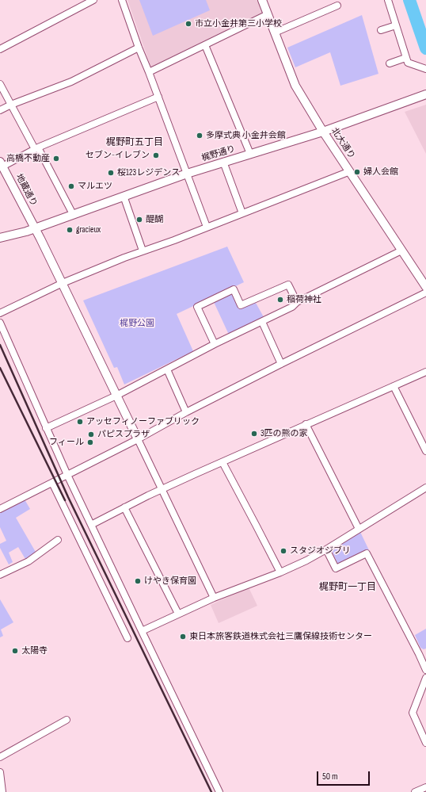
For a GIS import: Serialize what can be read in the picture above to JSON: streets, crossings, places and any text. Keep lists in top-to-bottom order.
{
  "streets": {
    "street": ["北大通り", "梶野通り", "地蔵通り"]
  },
  "crossings": [
    ["北大通り", "梶野通り"],
    ["梶野通り", "地蔵通り"]
  ],
  "districts": ["梶野町五丁目", "梶野町一丁目"],
  "parks": ["梶野公園"],
  "places": [
    "市立小金井第三小学校",
    "多摩式典 小金井会館",
    "セブン-イレブン",
    "高橋不動産",
    "婦人会館",
    "桜123レジデンス",
    "マルエツ",
    "醍醐",
    "gracieux",
    "稲荷神社",
    "アッセフィノーファブリック",
    "3匹の熊の家",
    "パピスプラザ",
    "フィール",
    "スタジオジブリ",
    "けやき保育園",
    "東日本旅客鉄道株式会社三鷹保線技術センター",
    "太陽寺"
  ],
  "scale_bar": "50 m"
}
